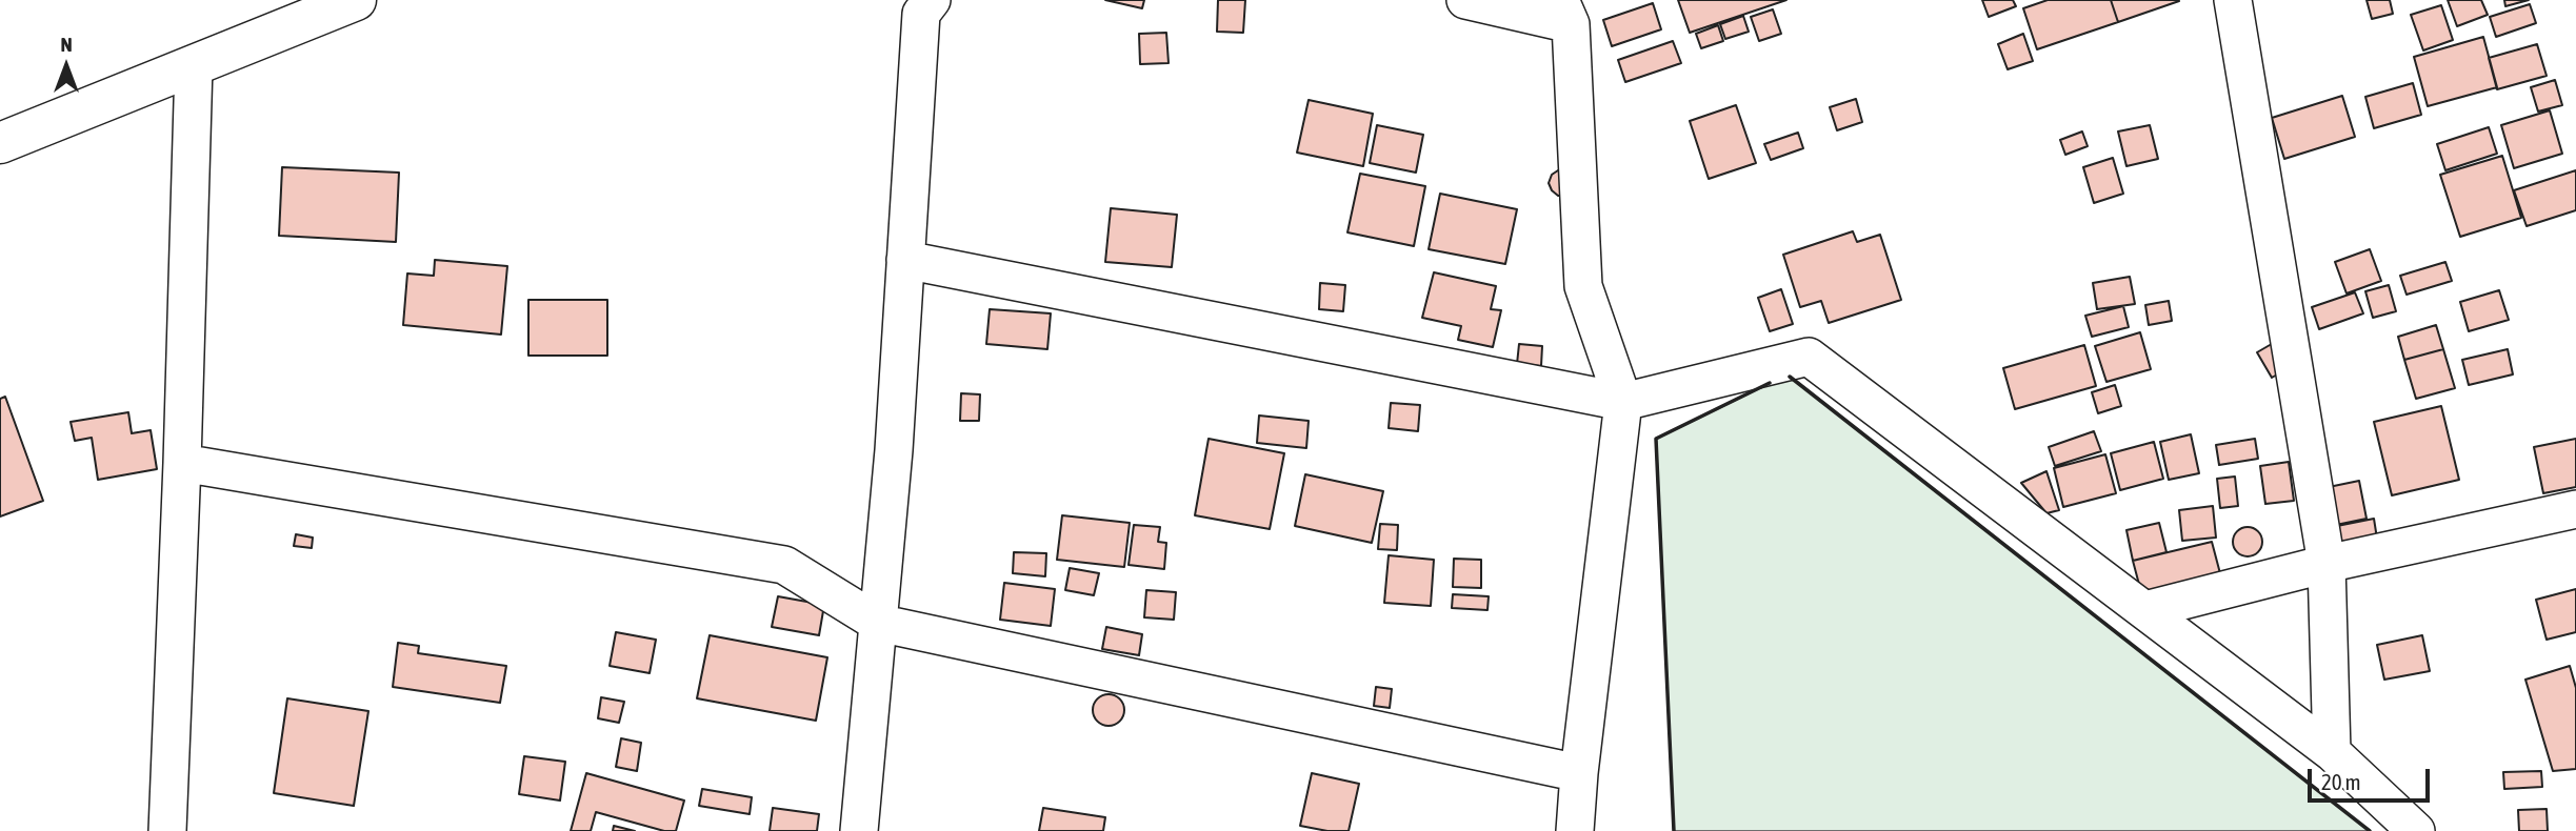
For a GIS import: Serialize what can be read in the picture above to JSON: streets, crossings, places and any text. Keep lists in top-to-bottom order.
{
  "scale_bar": "20 m",
  "north": "top"
}
